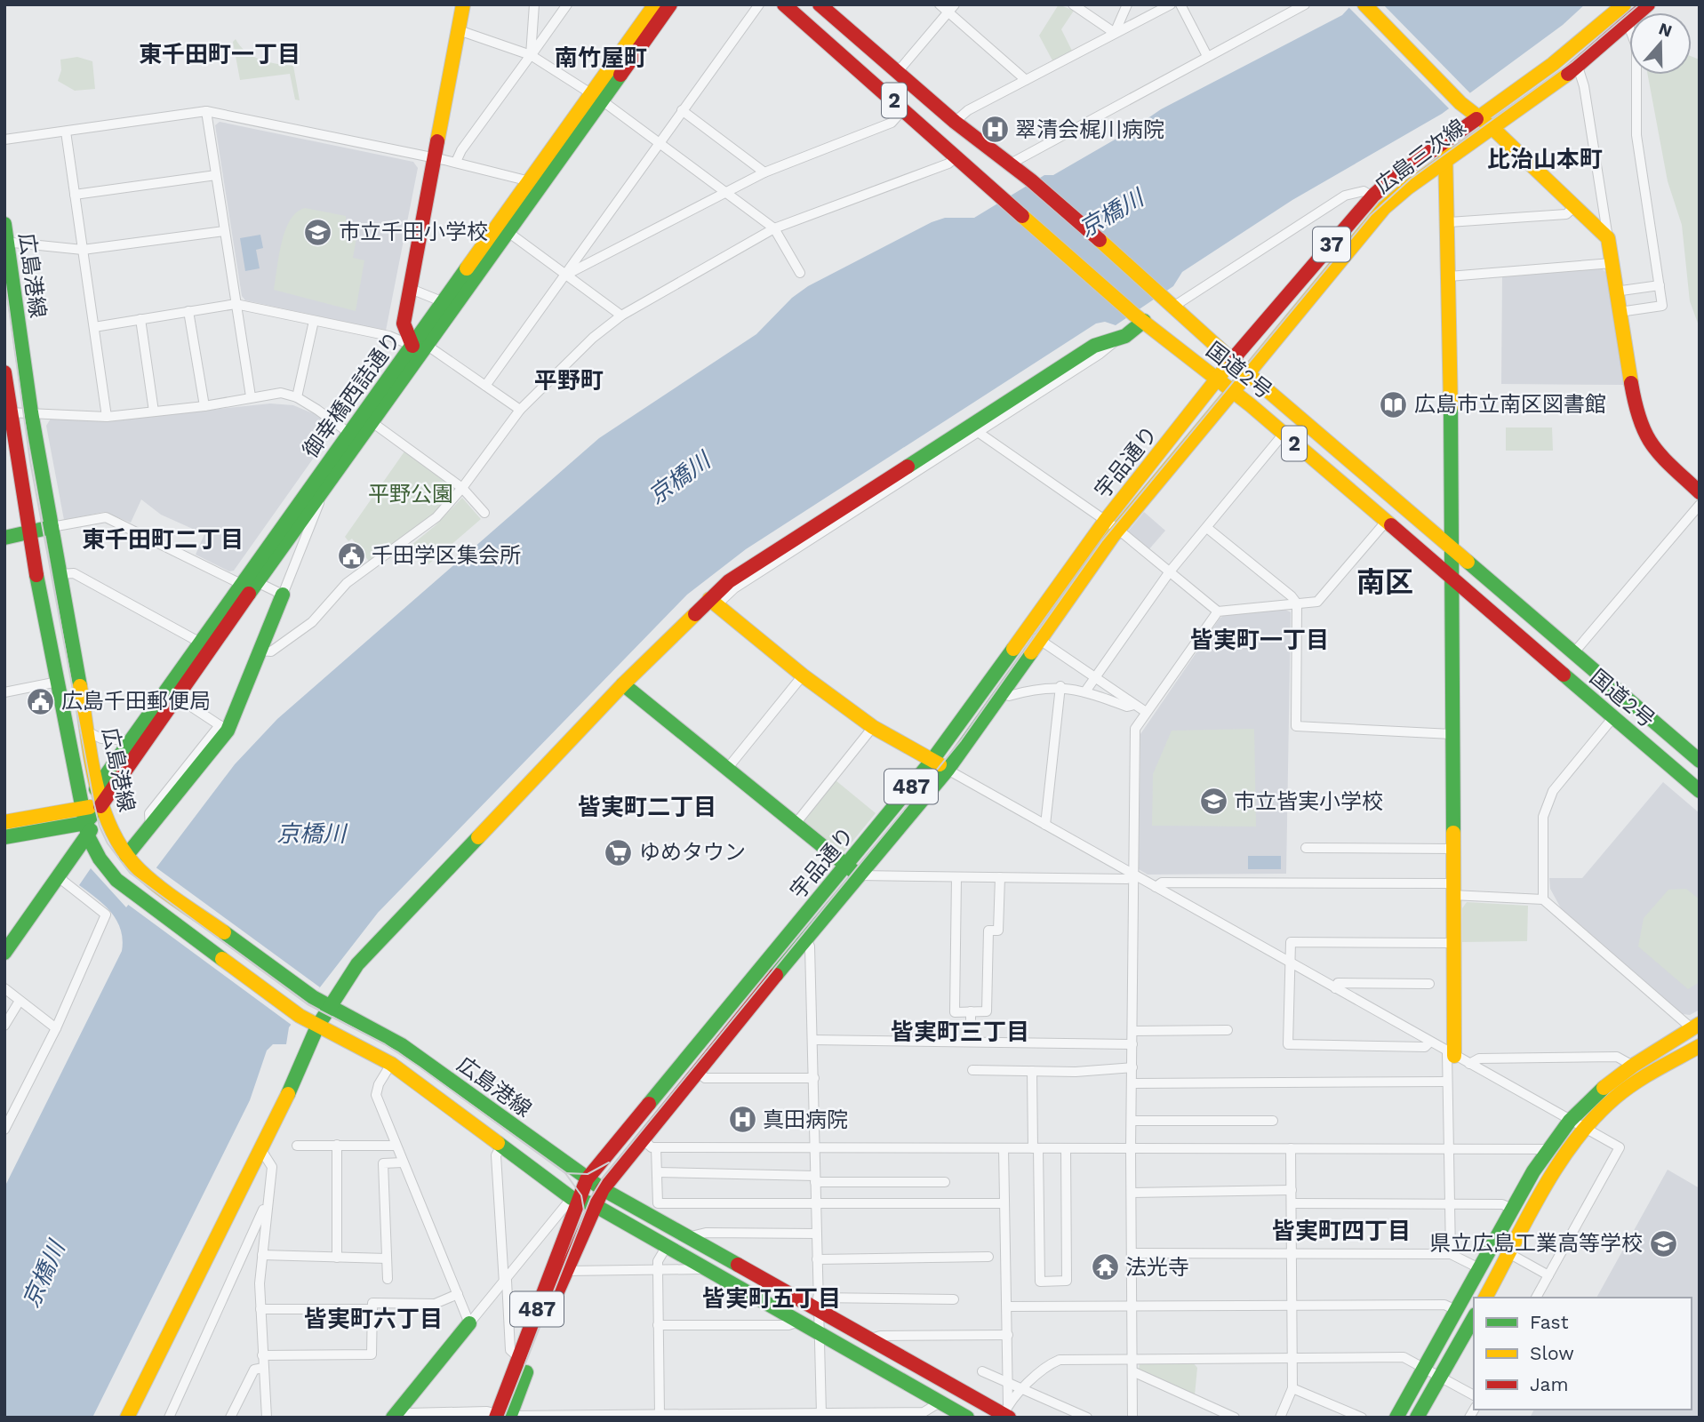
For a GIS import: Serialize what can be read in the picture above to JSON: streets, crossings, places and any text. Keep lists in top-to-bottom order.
{
  "streets": {
    "main road": [
      "2",
      "広島三次線",
      "37",
      "広島港線",
      "国道2号",
      "御幸橋西詰通り",
      "宇品通り",
      "487"
    ]
  },
  "crossings": [
    ["広島三次線", "国道2号"],
    ["広島三次線", "宇品通り"],
    ["広島港線", "御幸橋西詰通り"],
    ["広島港線", "宇品通り"],
    ["国道2号", "宇品通り"]
  ],
  "districts": [
    "東千田町一丁目",
    "南竹屋町",
    "比治山本町",
    "平野町",
    "東千田町二丁目",
    "南区",
    "皆実町一丁目",
    "皆実町二丁目",
    "皆実町三丁目",
    "皆実町四丁目",
    "皆実町五丁目",
    "皆実町六丁目"
  ],
  "water": ["京橋川"],
  "parks": ["平野公園"],
  "places": {
    "hospital": ["翠清会梶川病院", "真田病院"],
    "school or university": ["市立千田小学校", "市立皆実小学校", "県立広島工業高等学校"],
    "library": ["広島市立南区図書館"],
    "public building": ["千田学区集会所", "広島千田郵便局"],
    "supermarket": ["ゆめタウン"],
    "temple": ["法光寺"]
  },
  "legend": ["Fast", "Slow", "Jam"],
  "north": "top"
}
